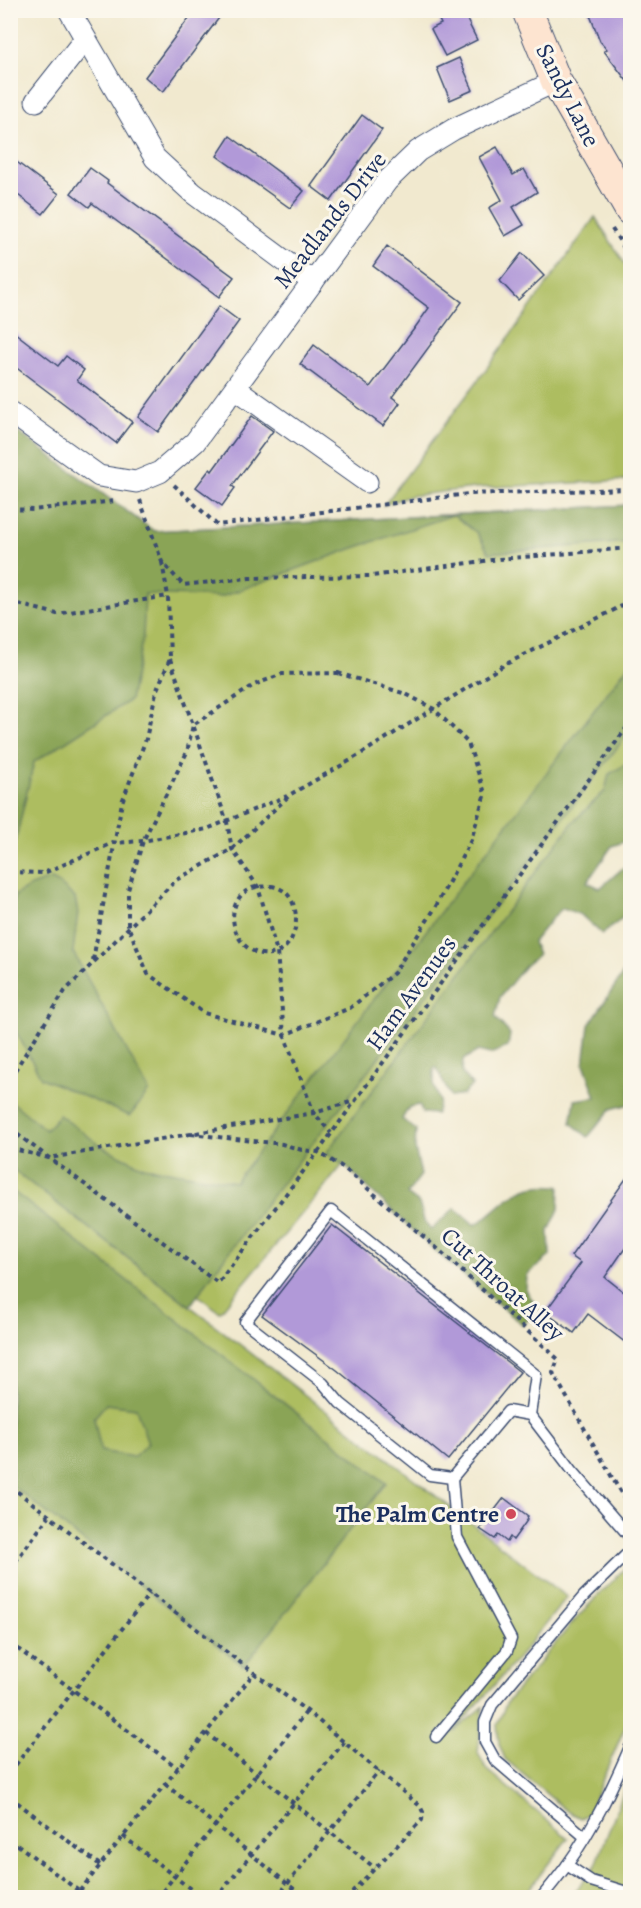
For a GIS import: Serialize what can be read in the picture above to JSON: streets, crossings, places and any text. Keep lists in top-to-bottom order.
{
  "streets": {
    "street": ["Sandy Lane", "Meadlands Drive"],
    "path": ["Ham Avenues", "Cut Throat Alley"]
  },
  "crossings": [
    ["Sandy Lane", "Meadlands Drive"],
    ["Ham Avenues", "Cut Throat Alley"]
  ],
  "places": ["The Palm Centre"]
}
